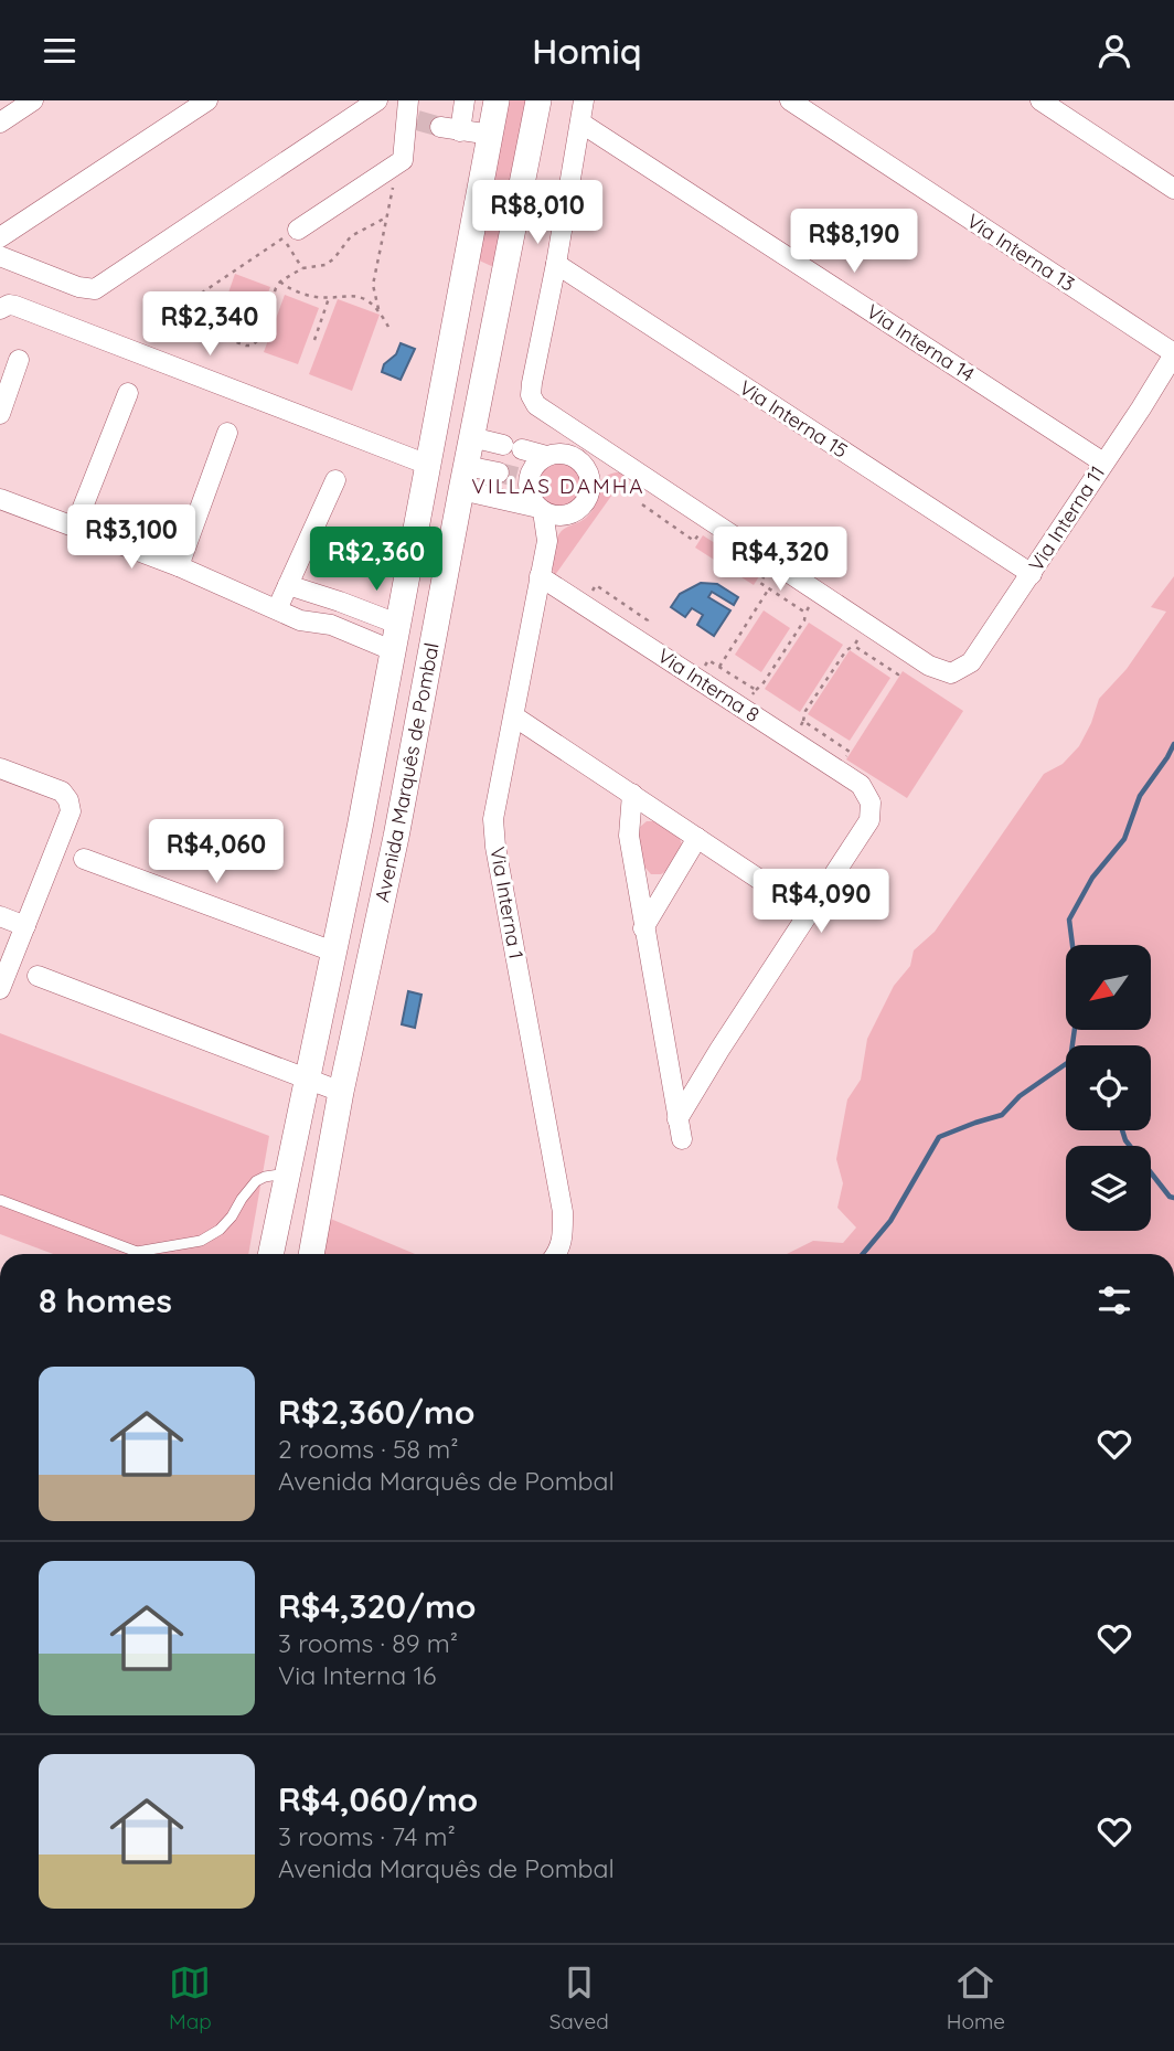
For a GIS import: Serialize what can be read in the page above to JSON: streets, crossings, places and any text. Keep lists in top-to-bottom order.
{
  "streets": {
    "main road": ["Avenida Marquês de Pombal"],
    "street": [
      "Via Interna 13",
      "Via Interna 14",
      "Via Interna 15",
      "Via Interna 11",
      "Via Interna 8",
      "Via Interna 1"
    ]
  },
  "crossings": [
    ["Via Interna 13", "Via Interna 11"],
    ["Via Interna 14", "Via Interna 11"],
    ["Via Interna 15", "Via Interna 11"],
    ["Via Interna 8", "Via Interna 1"]
  ],
  "districts": ["VILLAS DAMHA"],
  "north": "bottom left",
  "page": {
    "header": "Homiq",
    "price": [
      "R$8,010",
      "R$8,190",
      "R$2,340",
      "R$3,100",
      "R$2,360",
      "R$4,320",
      "R$4,060",
      "R$4,090"
    ],
    "heading": "8 homes",
    "list": [
      {
        "name": "R$2,360/mo",
        "note": "2 rooms · 58 m² · Avenida Marquês de Pombal"
      },
      {
        "name": "R$4,320/mo",
        "note": "3 rooms · 89 m² · Via Interna 16"
      },
      {
        "name": "R$4,060/mo",
        "note": "3 rooms · 74 m² · Avenida Marquês de Pombal"
      }
    ],
    "tabs": ["Map", "Saved", "Home"]
  }
}
